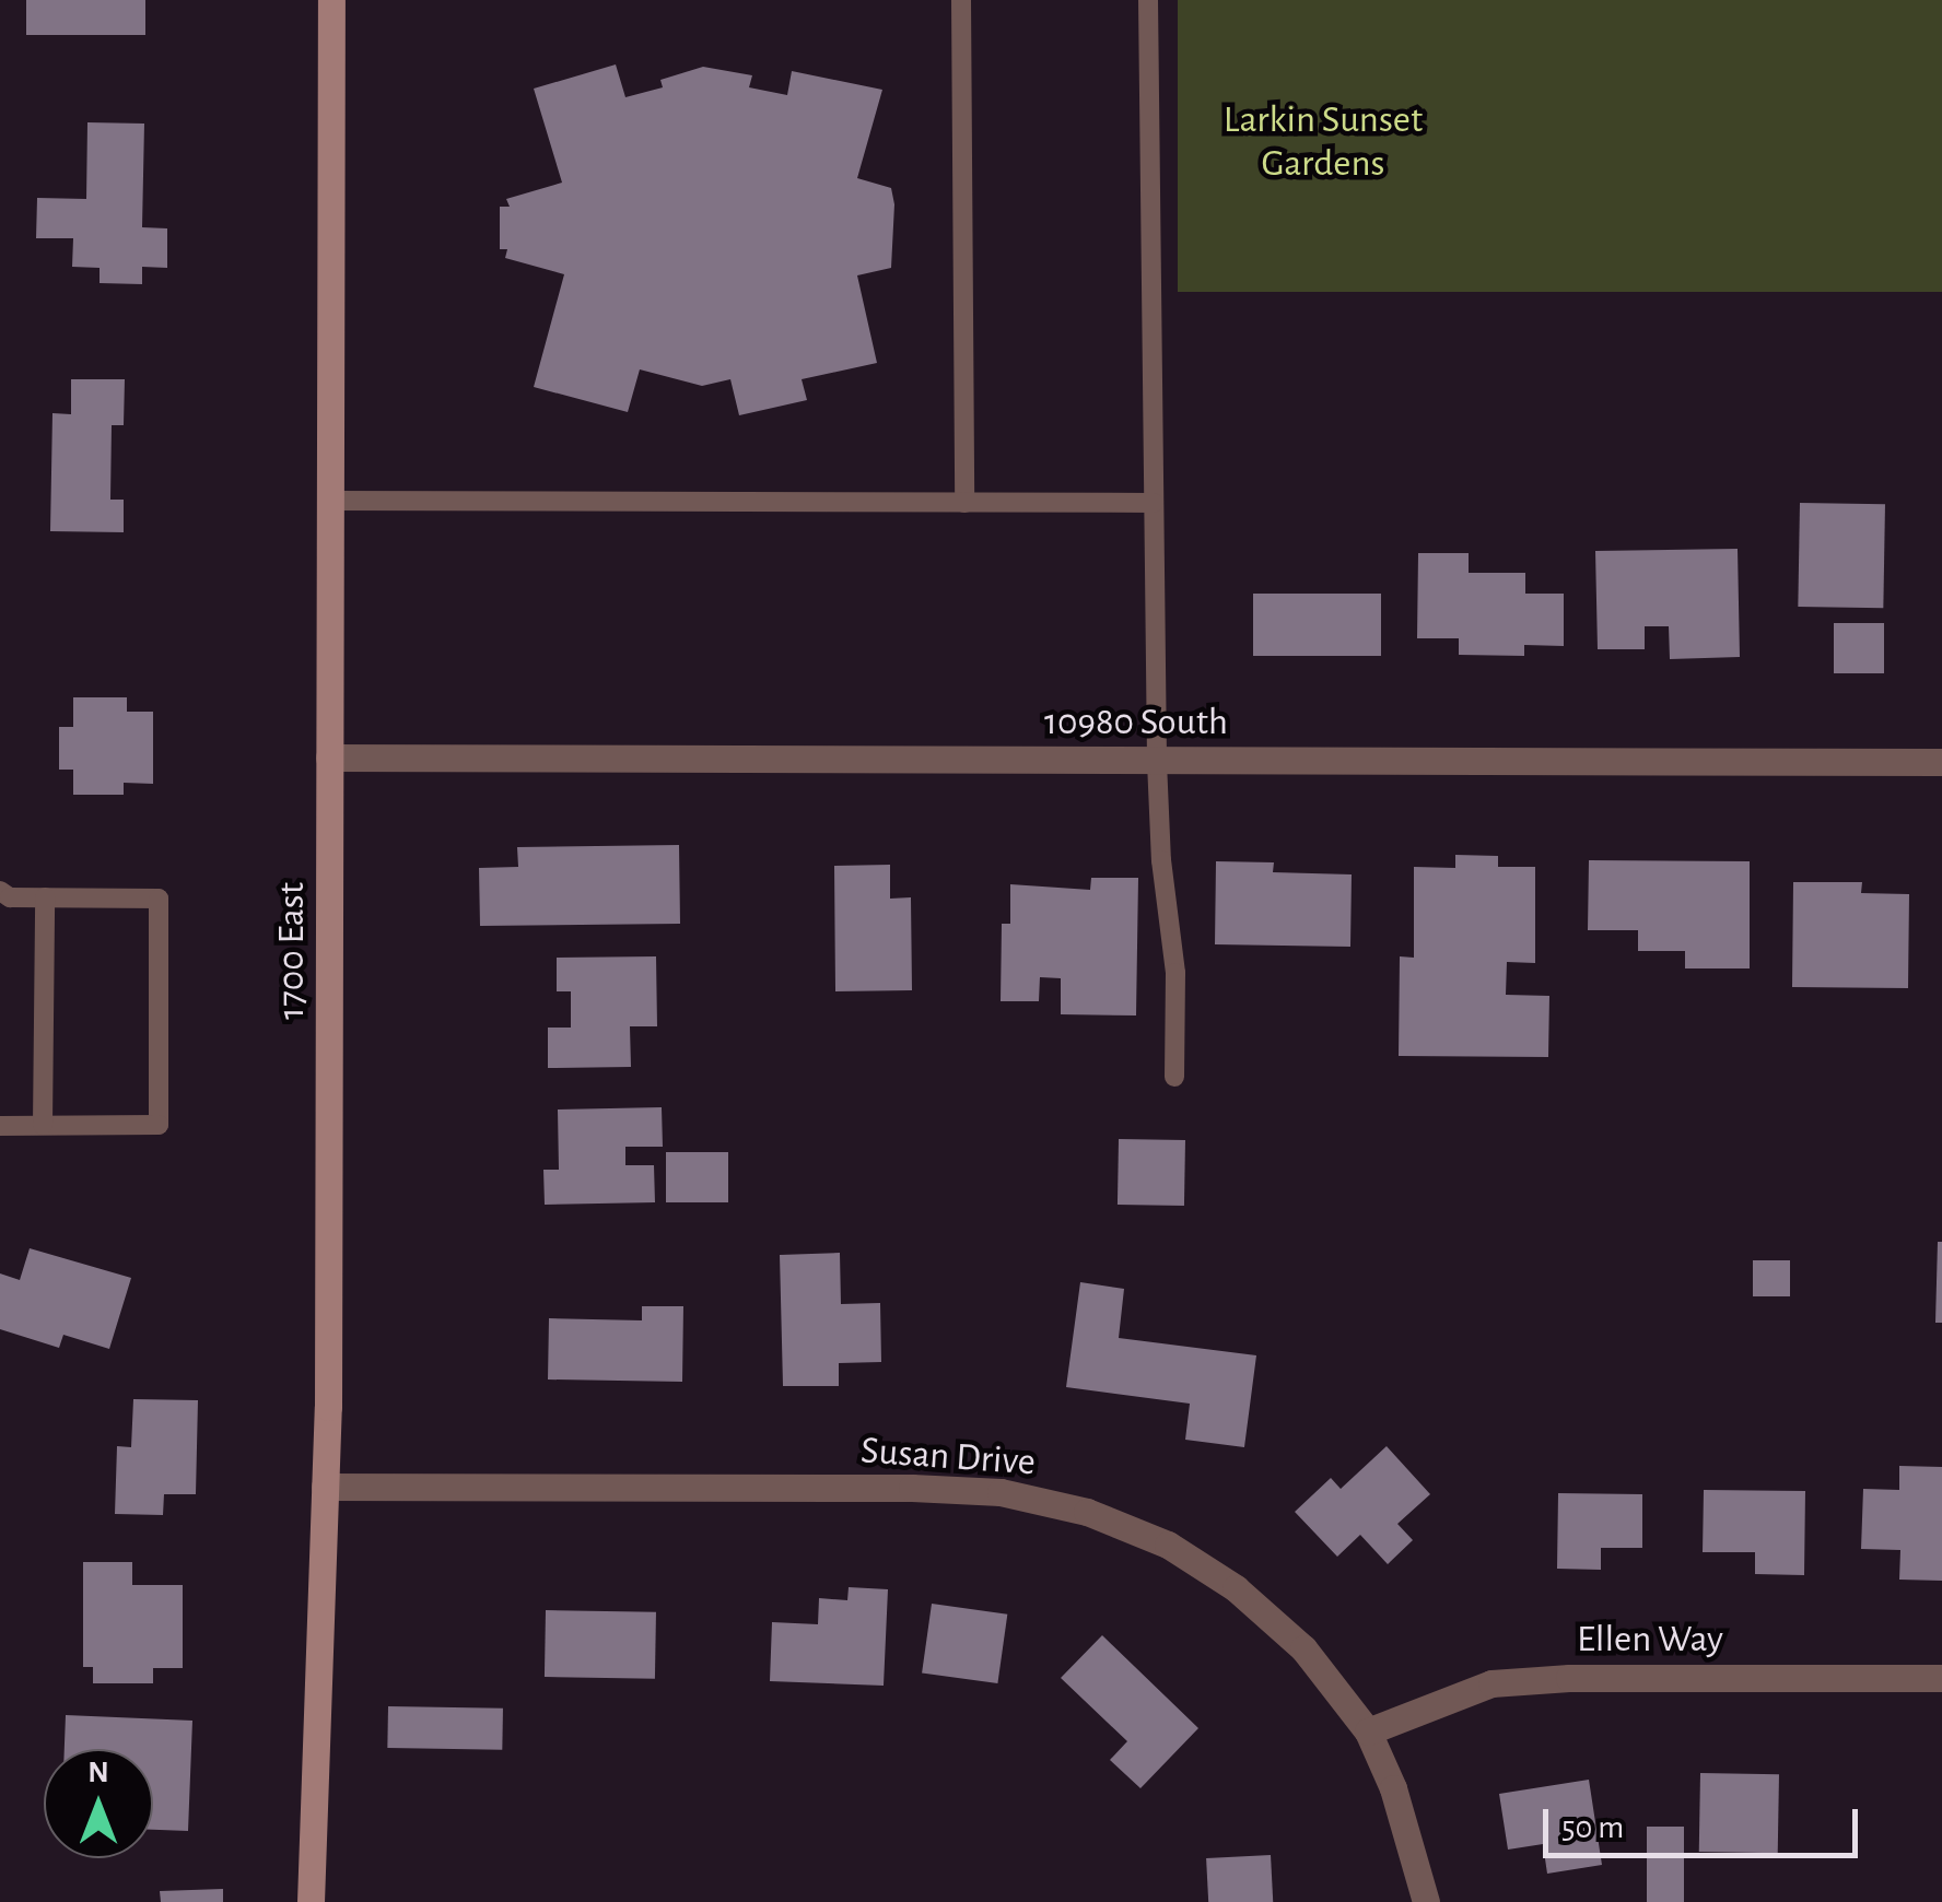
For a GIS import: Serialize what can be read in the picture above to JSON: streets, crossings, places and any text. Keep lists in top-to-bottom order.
{
  "streets": {
    "main road": ["1700 East"],
    "street": ["10980 South", "Susan Drive", "Ellen Way"]
  },
  "crossings": [
    ["10980 South", "1700 East"],
    ["1700 East", "Susan Drive"],
    ["Susan Drive", "Ellen Way"]
  ],
  "parks": ["Larkin Sunset Gardens"],
  "scale_bar": "50 m",
  "north": "top"
}
